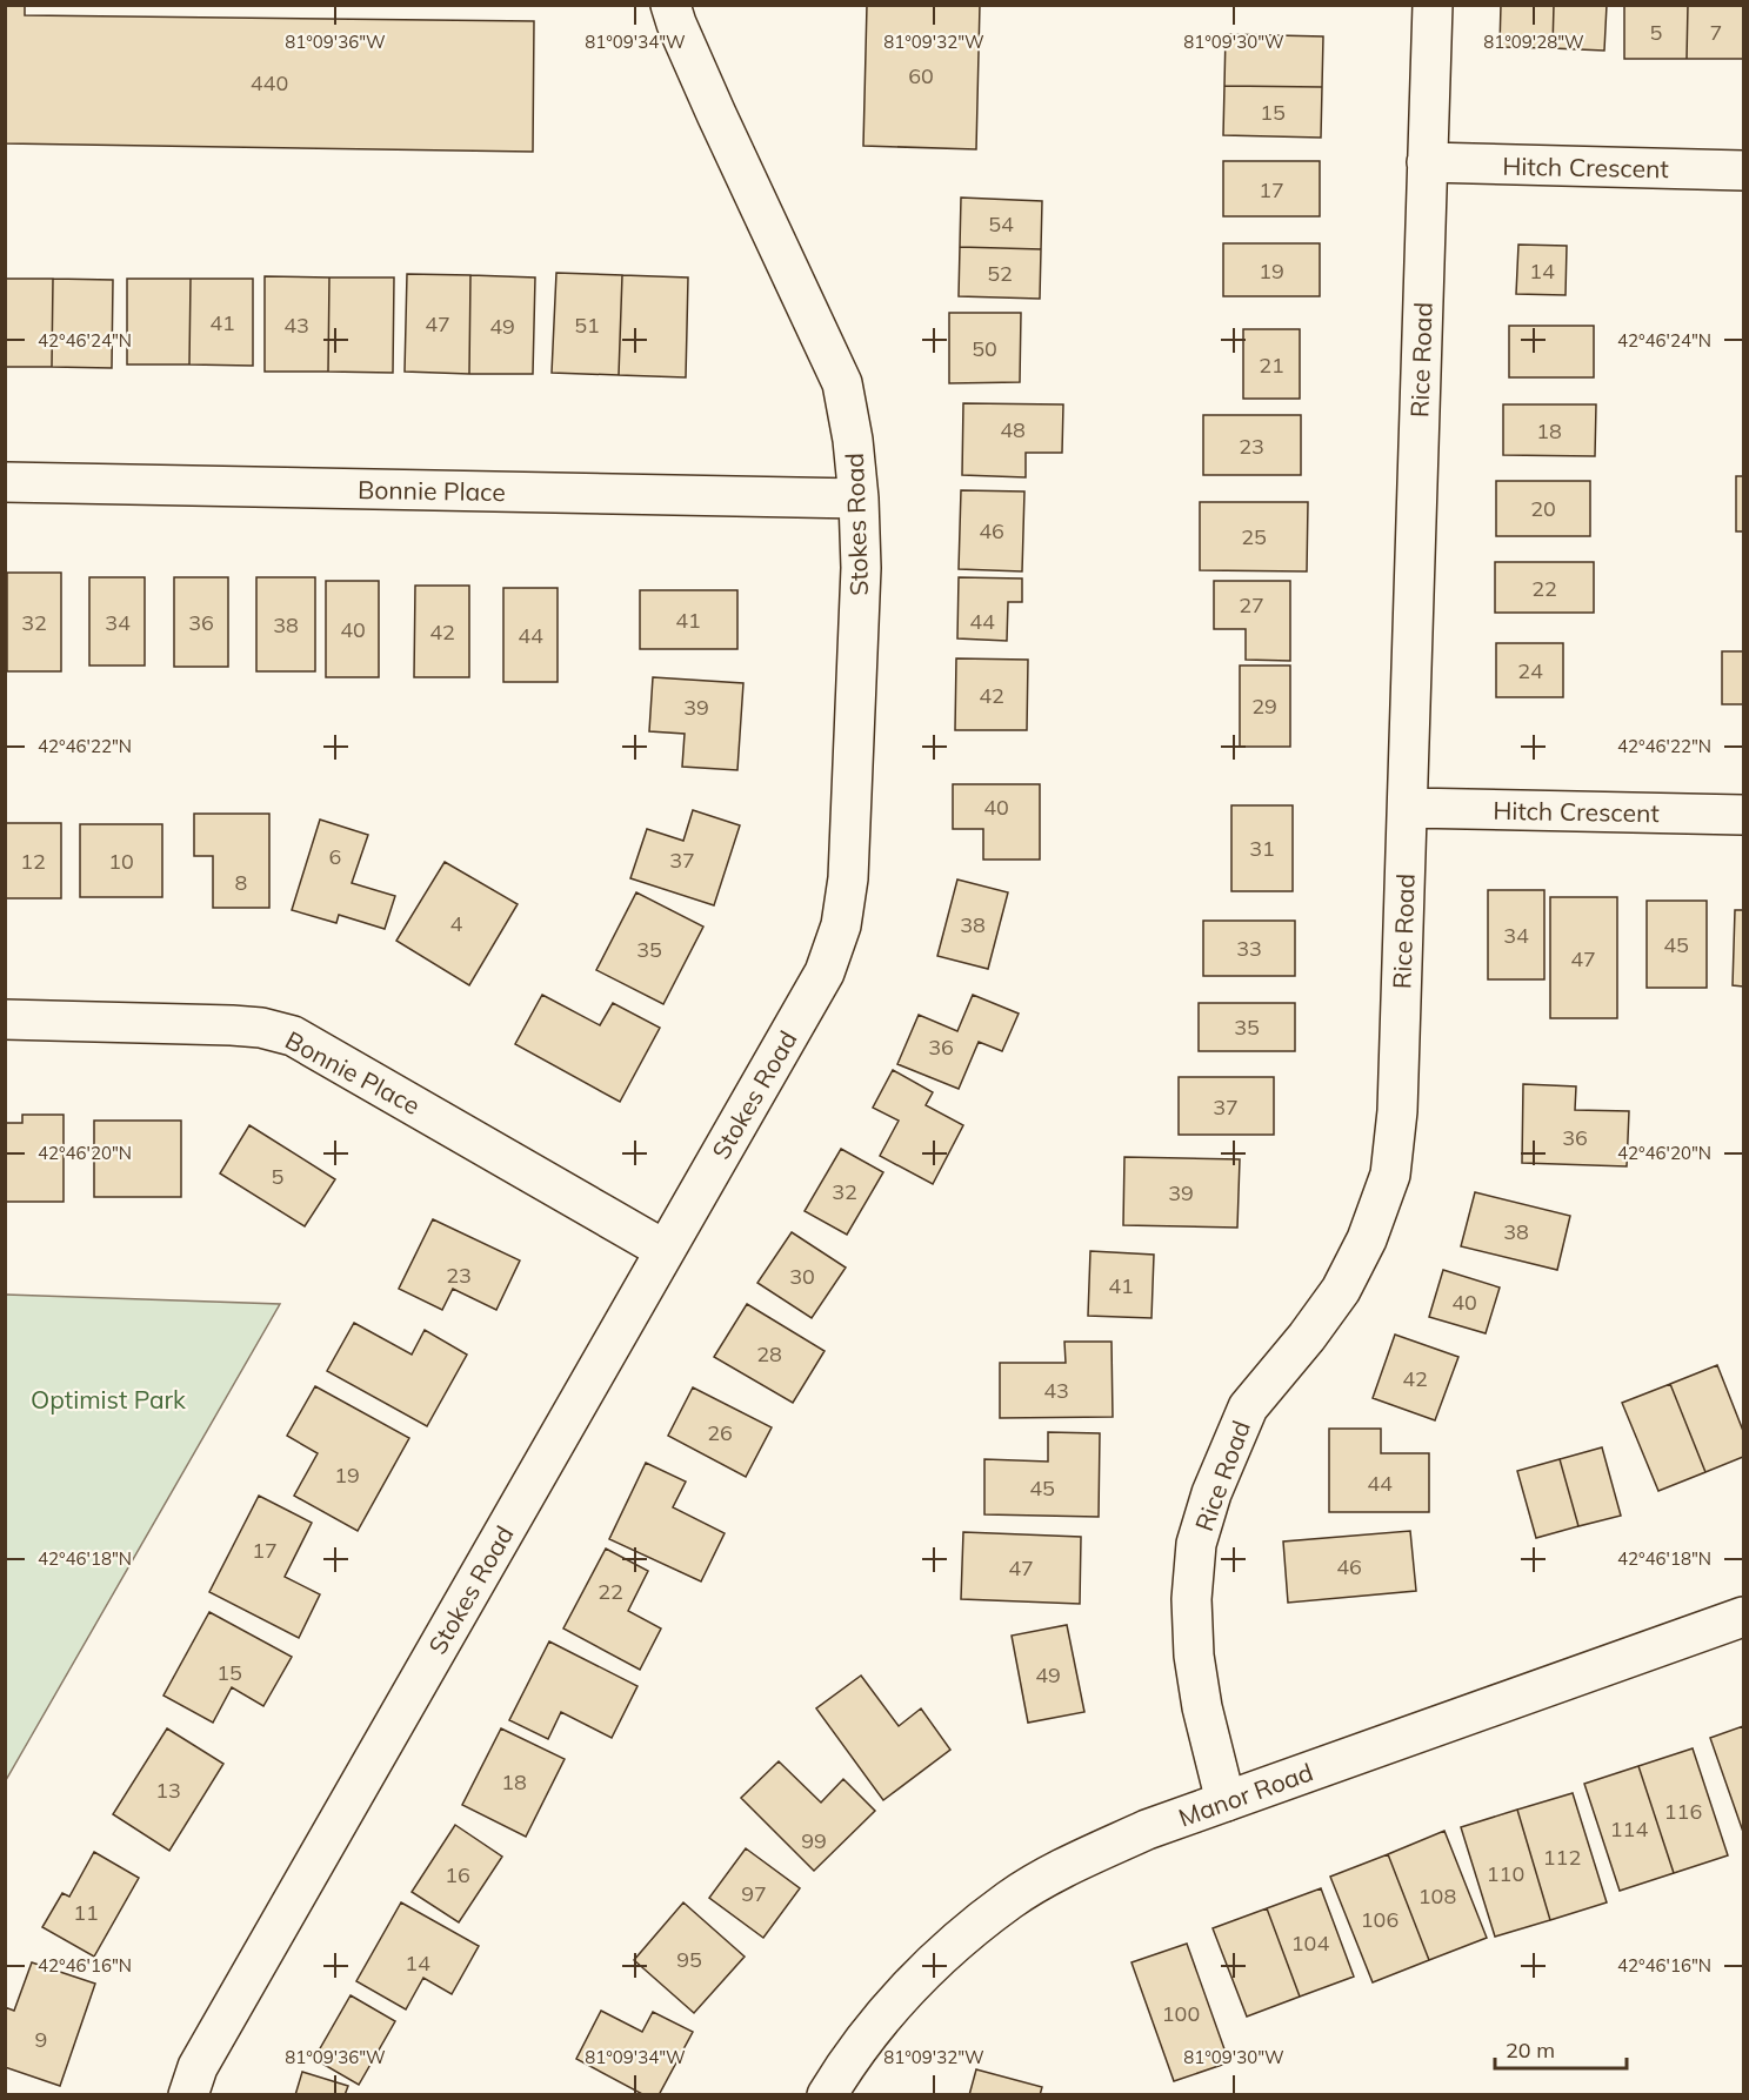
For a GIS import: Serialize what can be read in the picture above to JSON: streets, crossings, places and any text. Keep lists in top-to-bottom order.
{
  "streets": {
    "street": [
      "Hitch Crescent",
      "Rice Road",
      "Bonnie Place",
      "Stokes Road",
      "Manor Road"
    ]
  },
  "crossings": [
    ["Hitch Crescent", "Rice Road"],
    ["Rice Road", "Manor Road"],
    ["Bonnie Place", "Stokes Road"]
  ],
  "parks": ["Optimist Park"],
  "house_numbers": [
    "5",
    "7",
    "60",
    "440",
    "15",
    "17",
    "54",
    "19",
    "14",
    "52",
    "41",
    "47",
    "43",
    "51",
    "49",
    "50",
    "21",
    "48",
    "18",
    "23",
    "20",
    "46",
    "25",
    "22",
    "27",
    "41",
    "44",
    "32",
    "34",
    "36",
    "38",
    "40",
    "42",
    "44",
    "24",
    "42",
    "29",
    "39",
    "40",
    "31",
    "6",
    "37",
    "12",
    "10",
    "8",
    "4",
    "38",
    "34",
    "45",
    "33",
    "35",
    "47",
    "35",
    "36",
    "37",
    "36",
    "5",
    "32",
    "39",
    "38",
    "23",
    "30",
    "41",
    "40",
    "28",
    "42",
    "43",
    "26",
    "19",
    "44",
    "45",
    "17",
    "46",
    "47",
    "22",
    "15",
    "49",
    "18",
    "13",
    "116",
    "114",
    "99",
    "112",
    "110",
    "16",
    "97",
    "108",
    "11",
    "106",
    "104",
    "95",
    "14",
    "100",
    "9"
  ],
  "scale_bar": "20 m",
  "coordinates": [
    "81°09'36\"W",
    "81°09'34\"W",
    "81°09'32\"W",
    "81°09'30\"W",
    "81°09'28\"W",
    "42°46'24\"N",
    "42°46'22\"N",
    "42°46'20\"N",
    "42°46'18\"N",
    "42°46'16\"N"
  ]
}
